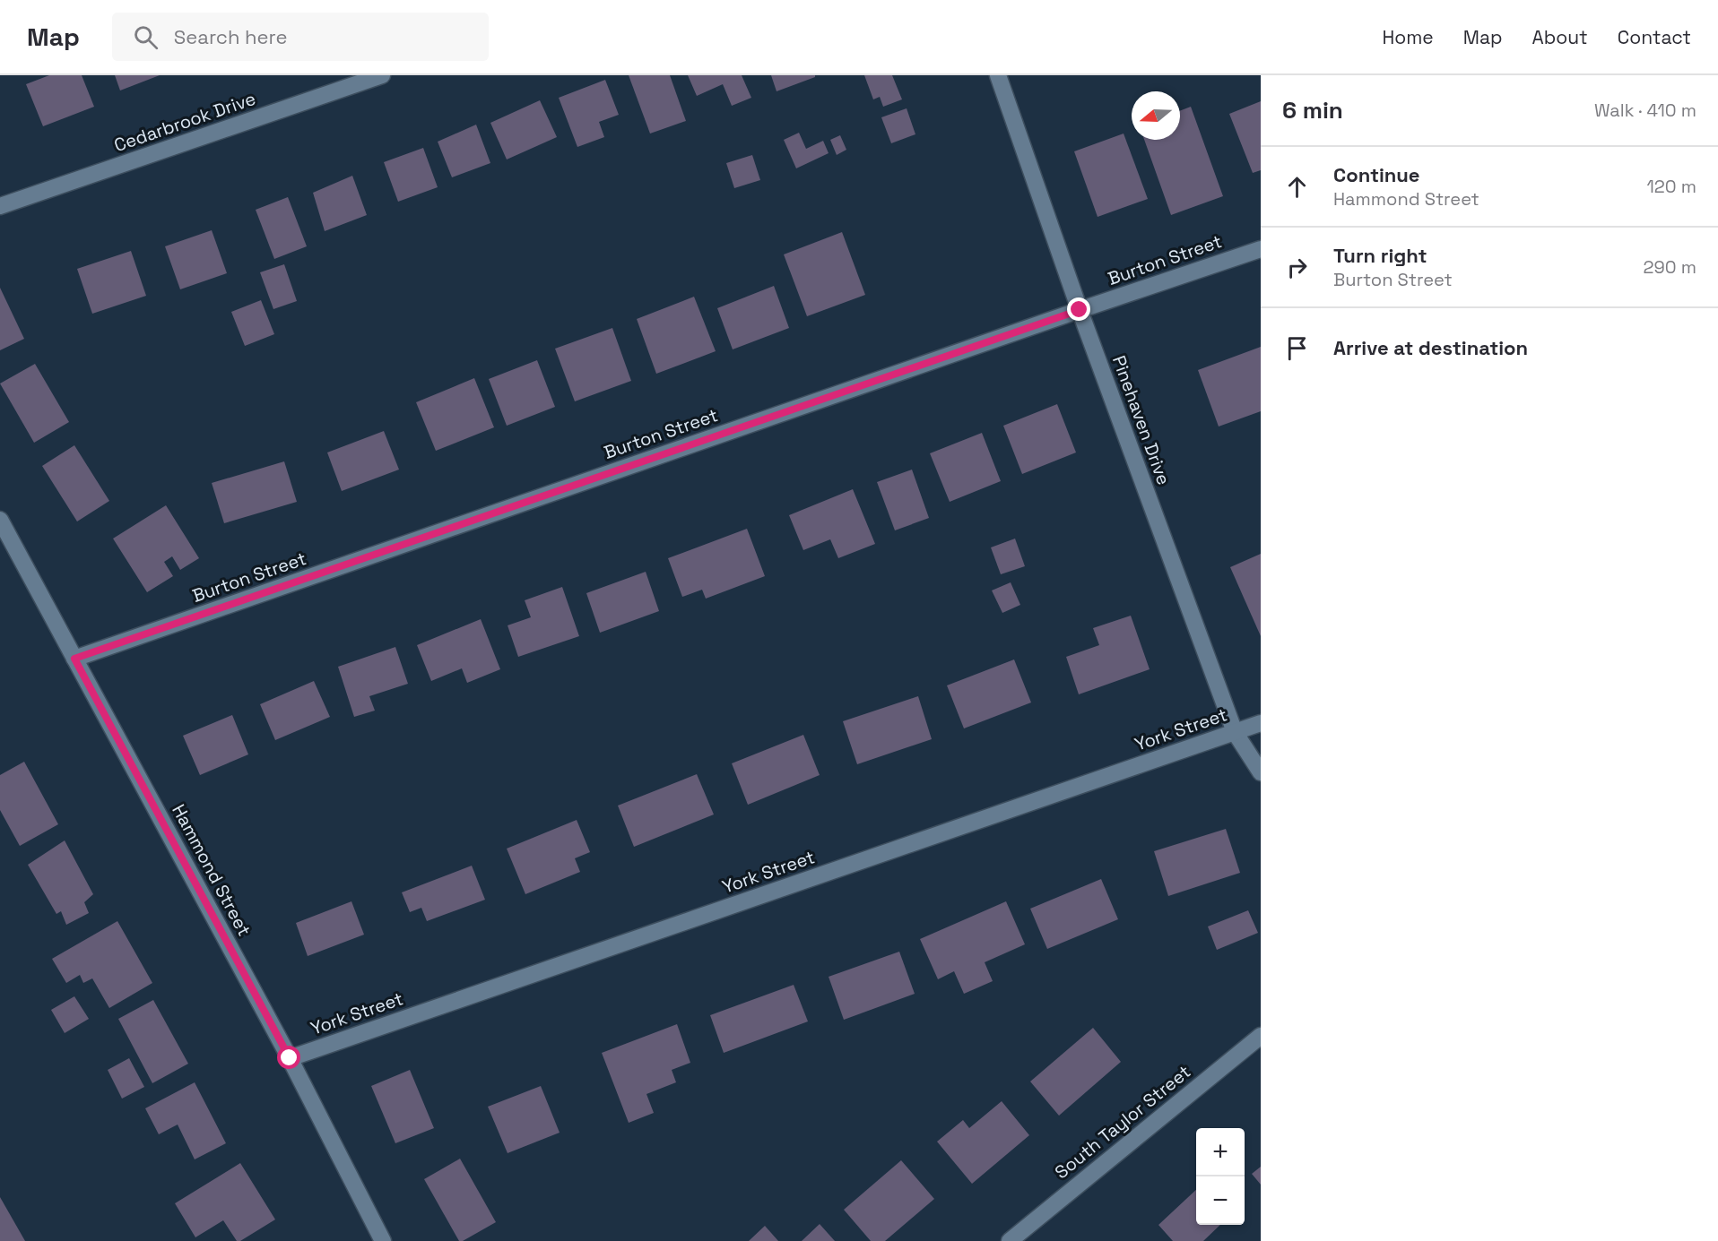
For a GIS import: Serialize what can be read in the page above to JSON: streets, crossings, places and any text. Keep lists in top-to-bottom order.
{
  "streets": {
    "street": [
      "Cedarbrook Drive",
      "Burton Street",
      "Pinehaven Drive",
      "York Street",
      "Hammond Street",
      "South Taylor Street"
    ]
  },
  "crossings": [
    ["Burton Street", "Pinehaven Drive"],
    ["Burton Street", "Hammond Street"],
    ["Pinehaven Drive", "York Street"],
    ["York Street", "Hammond Street"]
  ],
  "north": "left",
  "page": {
    "header": "Map",
    "search": "Search here",
    "nav": [
      "Home",
      "Map",
      "About",
      "Contact"
    ],
    "heading": ["6 min", "Walk · 410 m"],
    "list": [
      ["Continue", "Hammond Street", "120 m"],
      ["Turn right", "Burton Street", "290 m"],
      "Arrive at destination"
    ],
    "map_buttons": ["+", "−"]
  }
}
